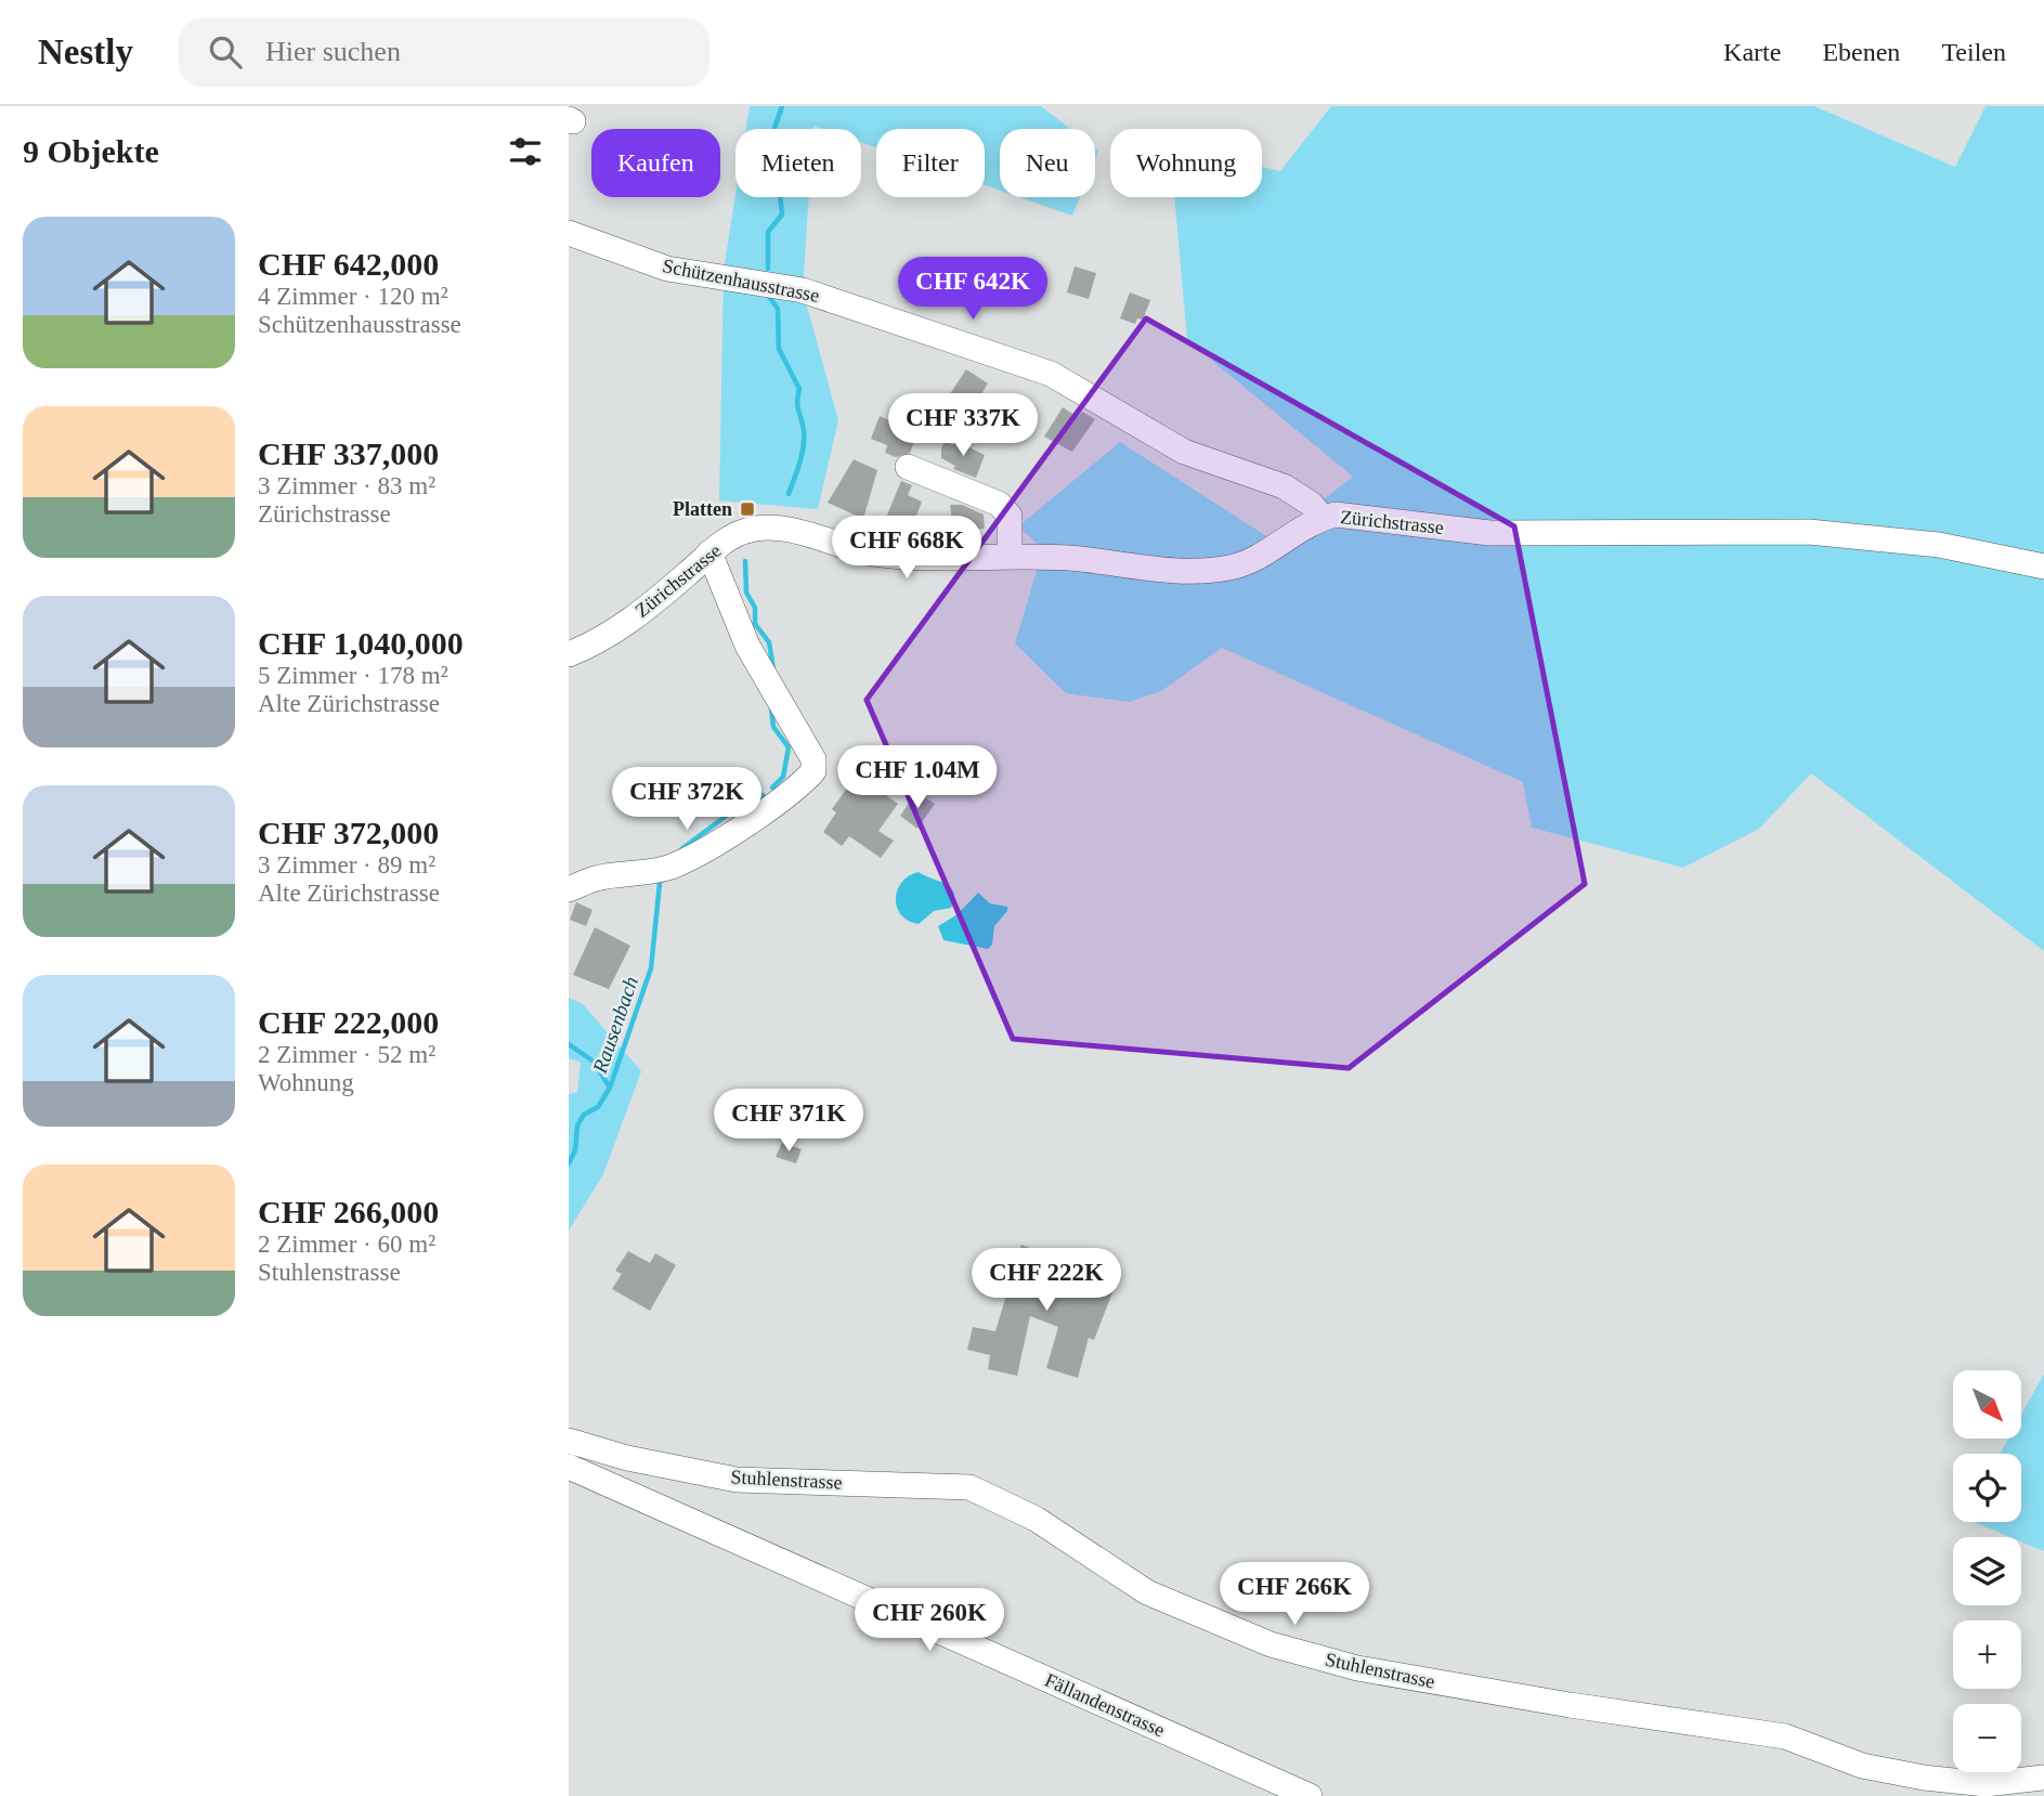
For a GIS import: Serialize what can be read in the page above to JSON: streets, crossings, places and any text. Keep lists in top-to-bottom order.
{
  "streets": {
    "street": [
      "Schützenhausstrasse",
      "Zürichstrasse",
      "Stuhlenstrasse",
      "Fällandenstrasse"
    ]
  },
  "crossings": [
    ["Schützenhausstrasse", "Zürichstrasse"]
  ],
  "water": ["Rausenbach"],
  "places": {
    "transit": ["Platten"]
  },
  "north": "bottom right",
  "page": {
    "header": "Nestly",
    "search": "Hier suchen",
    "nav": ["Karte", "Ebenen", "Teilen"],
    "heading": "9 Objekte",
    "chip": [
      "Kaufen",
      "Mieten",
      "Filter",
      "Neu",
      "Wohnung"
    ],
    "list": [
      {
        "name": "CHF 642,000",
        "note": "4 Zimmer · 120 m² · Schützenhausstrasse"
      },
      {
        "name": "CHF 337,000",
        "note": "3 Zimmer · 83 m² · Zürichstrasse"
      },
      {
        "name": "CHF 1,040,000",
        "note": "5 Zimmer · 178 m² · Alte Zürichstrasse"
      },
      {
        "name": "CHF 372,000",
        "note": "3 Zimmer · 89 m² · Alte Zürichstrasse"
      },
      {
        "name": "CHF 222,000",
        "note": "2 Zimmer · 52 m² · Wohnung"
      },
      {
        "name": "CHF 266,000",
        "note": "2 Zimmer · 60 m² · Stuhlenstrasse"
      }
    ],
    "price": [
      "CHF 642K",
      "CHF 337K",
      "CHF 668K",
      "CHF 1.04M",
      "CHF 372K",
      "CHF 371K",
      "CHF 222K",
      "CHF 266K",
      "CHF 260K"
    ],
    "map_buttons": ["+", "−"]
  }
}
